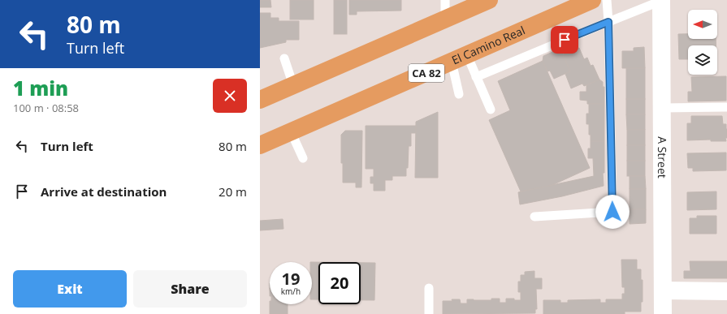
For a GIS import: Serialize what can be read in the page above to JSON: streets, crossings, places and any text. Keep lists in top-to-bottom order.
{
  "streets": {
    "main road": ["El Camino Real", "CA 82"],
    "street": ["A Street"]
  },
  "north": "left",
  "page": {
    "turn": ["80 m", "Turn left"],
    "heading": ["1 min", "100 m · 08:58"],
    "list": [
      {
        "name": "Turn left",
        "value": "80 m"
      },
      {
        "name": "Arrive at destination",
        "value": "20 m"
      }
    ],
    "speed": "19 km/h",
    "limit": "20",
    "buttons": ["Exit", "Share"]
  }
}
